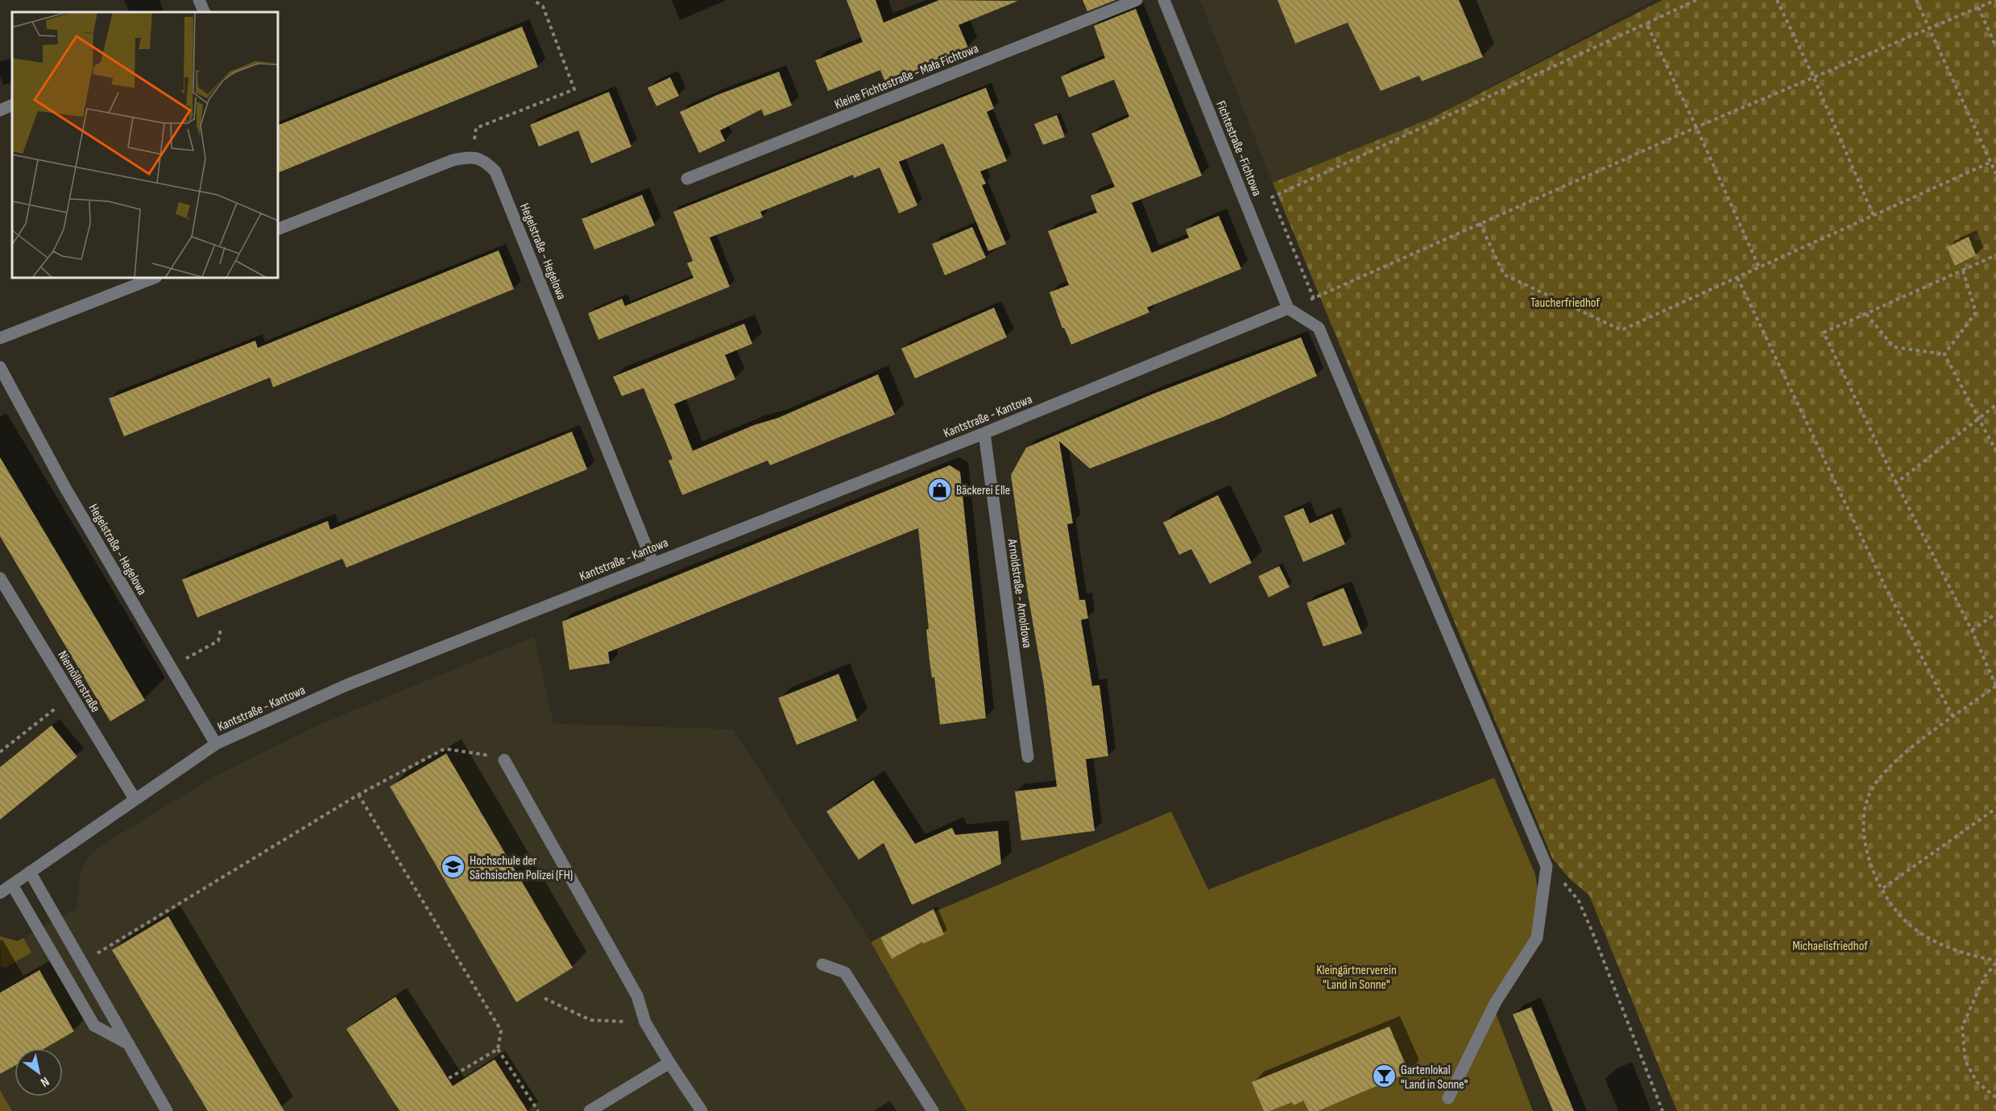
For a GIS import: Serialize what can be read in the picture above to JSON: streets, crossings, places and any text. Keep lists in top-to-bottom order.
{
  "streets": {
    "street": [
      "Kleine Fichtestraße - Mała Fichtowa",
      "Fichtestraße -Fichtowa",
      "Hegelstraße - Hegelowa",
      "Kantstraße - Kantowa",
      "Arnoldstraße - Arnoldowa",
      "Niemöllerstraße"
    ]
  },
  "crossings": [
    ["Fichtestraße -Fichtowa", "Kantstraße - Kantowa"],
    ["Hegelstraße - Hegelowa", "Kantstraße - Kantowa"],
    ["Kantstraße - Kantowa", "Arnoldstraße - Arnoldowa"],
    ["Kantstraße - Kantowa", "Niemöllerstraße"]
  ],
  "parks": ["Taucherfriedhof", "Michaelisfriedhof", "Kleingärtnerverein \"Land in Sonne\""],
  "places": {
    "shop": ["Bäckerei Elle"],
    "school or university": ["Hochschule der Sächsischen Polizei (FH)"],
    "bar": ["Gartenlokal \"Land in Sonne\""]
  },
  "north": "bottom right"
}
